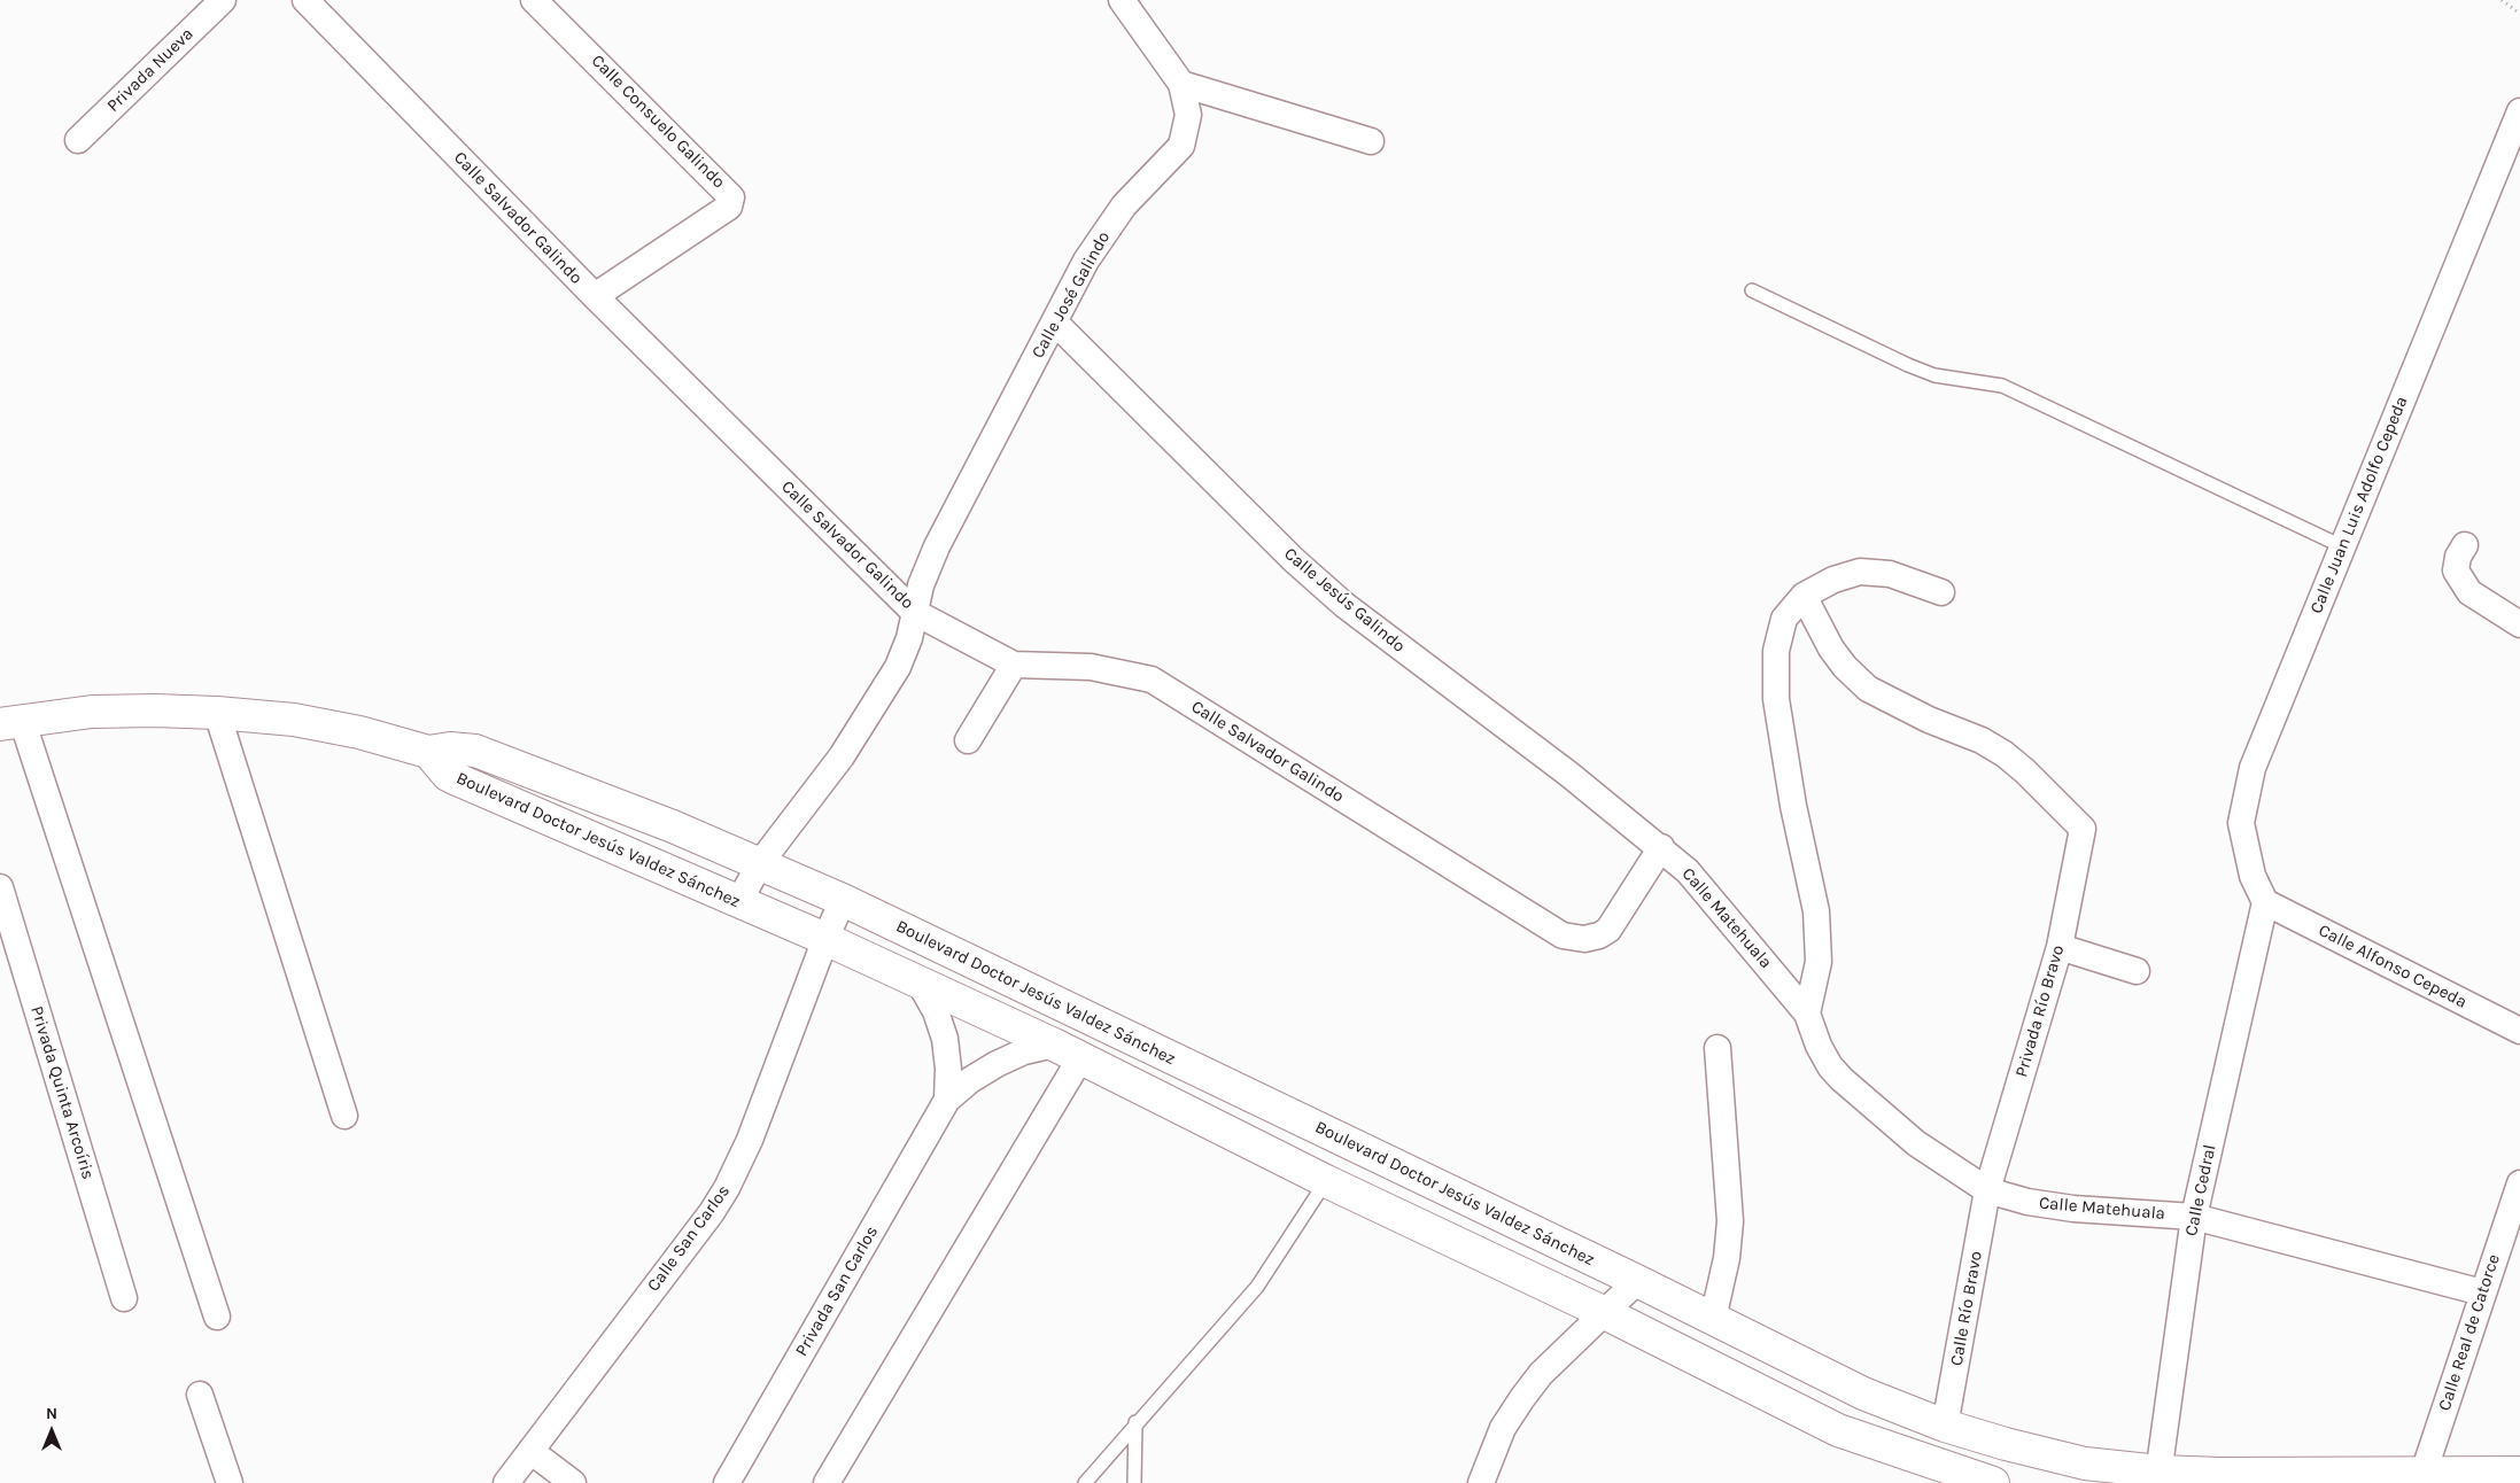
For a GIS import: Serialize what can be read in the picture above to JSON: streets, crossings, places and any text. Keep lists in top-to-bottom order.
{
  "streets": {
    "main road": ["Boulevard Doctor Jesús Valdez Sánchez"],
    "street": [
      "Privada Nueva",
      "Calle Consuelo Galindo",
      "Calle Salvador Galindo",
      "Calle José Galindo",
      "Calle Juan Luis Adolfo Cepeda",
      "Calle Jesús Galindo",
      "Calle Matehuala",
      "Calle Alfonso Cepeda",
      "Privada Río Bravo",
      "Privada Quinta Arcoíris",
      "Calle Cedral",
      "Calle San Carlos",
      "Privada San Carlos",
      "Calle Río Bravo",
      "Calle Real de Catorce"
    ]
  },
  "crossings": [
    ["Calle Consuelo Galindo", "Calle Salvador Galindo"],
    ["Calle Salvador Galindo", "Calle José Galindo"],
    ["Calle Salvador Galindo", "Calle Jesús Galindo"],
    ["Calle Salvador Galindo", "Calle Matehuala"],
    ["Calle José Galindo", "Calle Jesús Galindo"],
    ["Calle José Galindo", "Boulevard Doctor Jesús Valdez Sánchez"],
    ["Calle Juan Luis Adolfo Cepeda", "Calle Alfonso Cepeda"],
    ["Calle Juan Luis Adolfo Cepeda", "Calle Cedral"],
    ["Calle Jesús Galindo", "Calle Matehuala"],
    ["Boulevard Doctor Jesús Valdez Sánchez", "Calle Cedral"],
    ["Boulevard Doctor Jesús Valdez Sánchez", "Calle San Carlos"],
    ["Boulevard Doctor Jesús Valdez Sánchez", "Privada San Carlos"],
    ["Boulevard Doctor Jesús Valdez Sánchez", "Calle Río Bravo"],
    ["Boulevard Doctor Jesús Valdez Sánchez", "Calle Real de Catorce"],
    ["Calle Matehuala", "Privada Río Bravo"],
    ["Calle Matehuala", "Calle Cedral"],
    ["Calle Matehuala", "Calle Río Bravo"],
    ["Calle Matehuala", "Calle Real de Catorce"],
    ["Calle Alfonso Cepeda", "Calle Cedral"],
    ["Privada Río Bravo", "Calle Río Bravo"]
  ],
  "north": "top"
}
